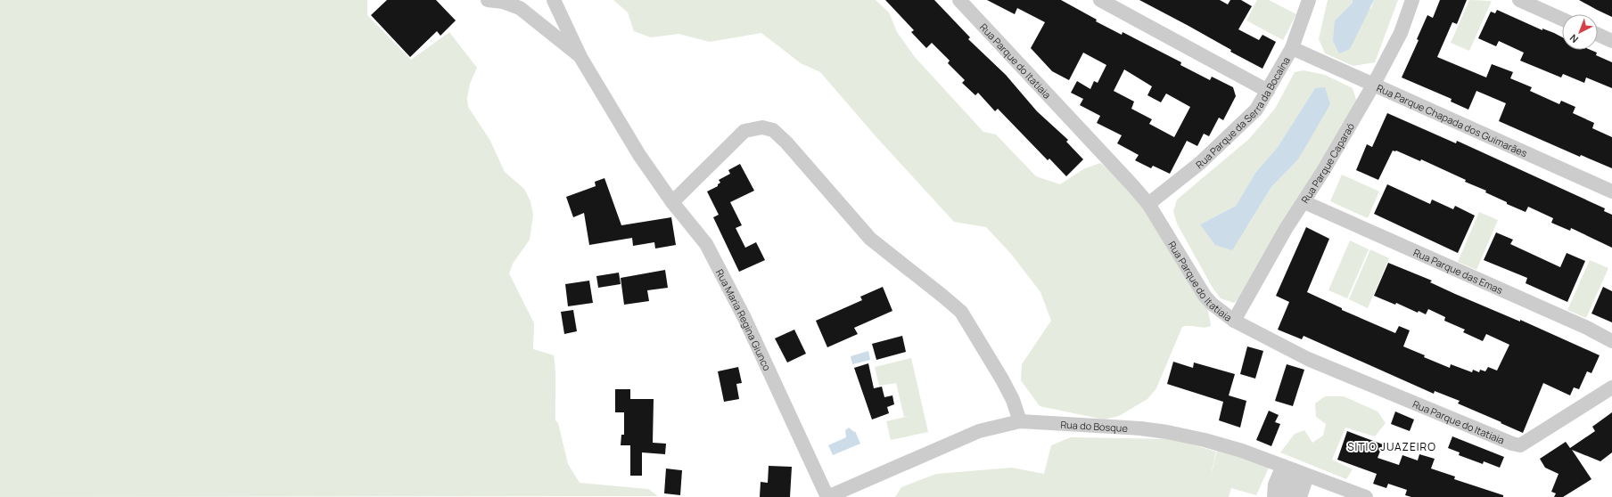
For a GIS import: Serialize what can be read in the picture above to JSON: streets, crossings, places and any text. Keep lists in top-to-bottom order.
{
  "streets": {
    "street": [
      "Rua Parque do Itatiaia",
      "Rua Parque da Serra da Bocaína",
      "Rua Parque Chapada dos Guimarães",
      "Rua Parque Caparaó",
      "Rua Parque das Emas",
      "Rua Maria Regina Giunco",
      "Rua do Bosque"
    ]
  },
  "crossings": [
    ["Rua Parque do Itatiaia", "Rua Parque da Serra da Bocaína"],
    ["Rua Parque do Itatiaia", "Rua Parque Caparaó"],
    ["Rua Parque da Serra da Bocaína", "Rua Parque Chapada dos Guimarães"],
    ["Rua Parque Chapada dos Guimarães", "Rua Parque Caparaó"],
    ["Rua Parque Caparaó", "Rua Parque das Emas"],
    ["Rua Maria Regina Giunco", "Rua do Bosque"]
  ],
  "districts": ["SITIO JUAZEIRO"],
  "north": "bottom left"
}
